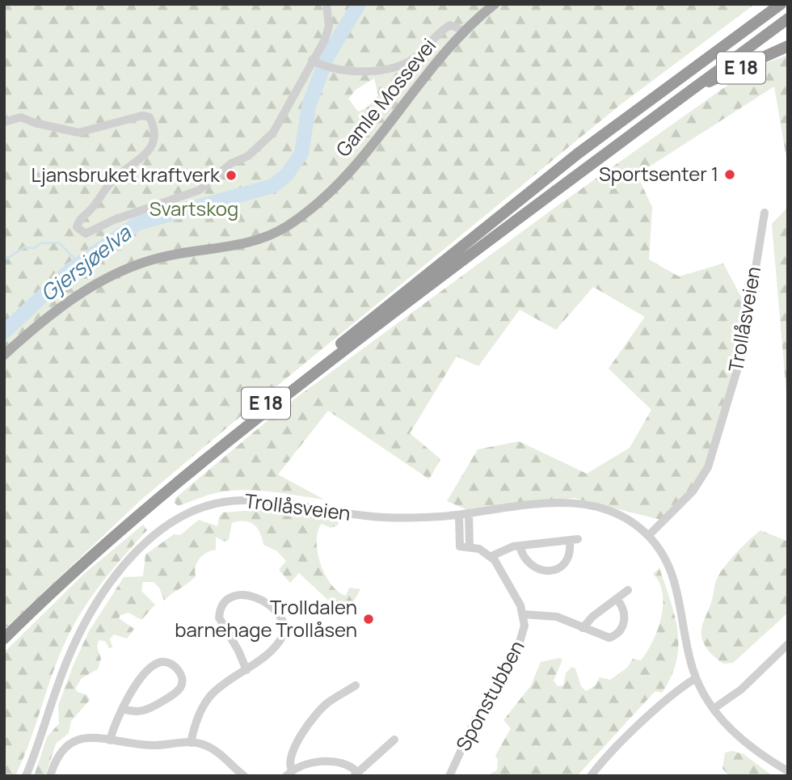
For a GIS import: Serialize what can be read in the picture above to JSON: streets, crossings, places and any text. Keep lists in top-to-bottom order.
{
  "streets": {
    "highway": ["E 18"],
    "main road": ["Gamle Mossevei"],
    "street": ["Trollåsveien", "Sponstubben"]
  },
  "water": ["Gjersjøelva"],
  "parks": ["Svartskog"],
  "places": ["Sportsenter 1", "Ljansbruket kraftverk", "Trolldalen barnehage Trollåsen"]
}
